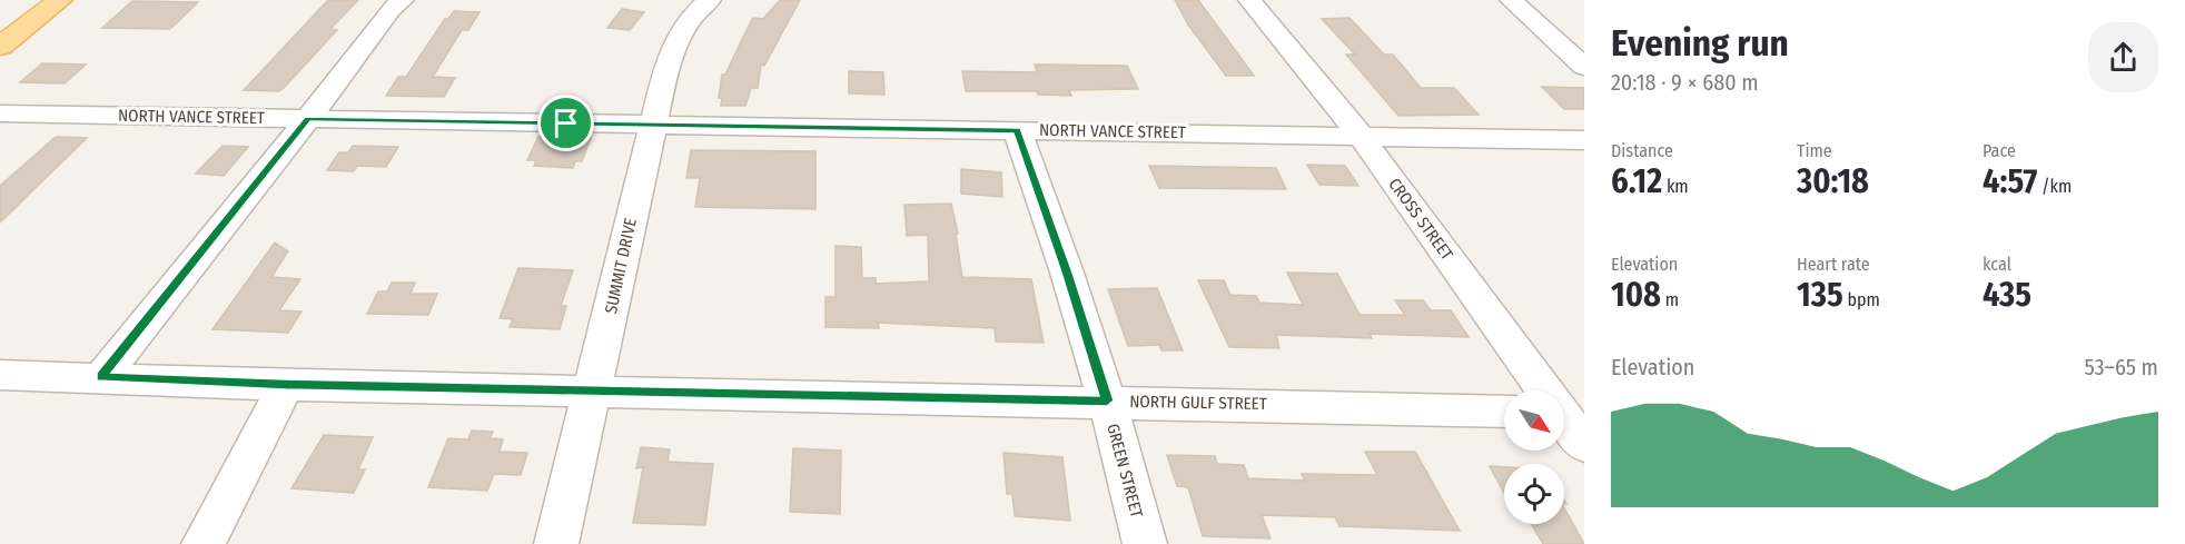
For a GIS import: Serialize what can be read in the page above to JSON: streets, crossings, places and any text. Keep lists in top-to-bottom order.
{
  "streets": {
    "street": [
      "NORTH VANCE STREET",
      "CROSS STREET",
      "SUMMIT DRIVE",
      "NORTH GULF STREET",
      "GREEN STREET"
    ]
  },
  "crossings": [
    ["NORTH VANCE STREET", "CROSS STREET"],
    ["NORTH VANCE STREET", "SUMMIT DRIVE"],
    ["NORTH VANCE STREET", "GREEN STREET"],
    ["SUMMIT DRIVE", "NORTH GULF STREET"],
    ["NORTH GULF STREET", "GREEN STREET"]
  ],
  "north": "bottom right",
  "page": {
    "heading": ["Evening run", "20:18 · 9 × 680 m"],
    "stats": [
      ["Distance", "6.12 km"],
      ["Time", "30:18"],
      ["Pace", "4:57 /km"],
      ["Elevation", "108 m"],
      ["Heart rate", "135 bpm"],
      ["kcal", "435"]
    ],
    "chart": ["Elevation", "53–65 m"]
  }
}
